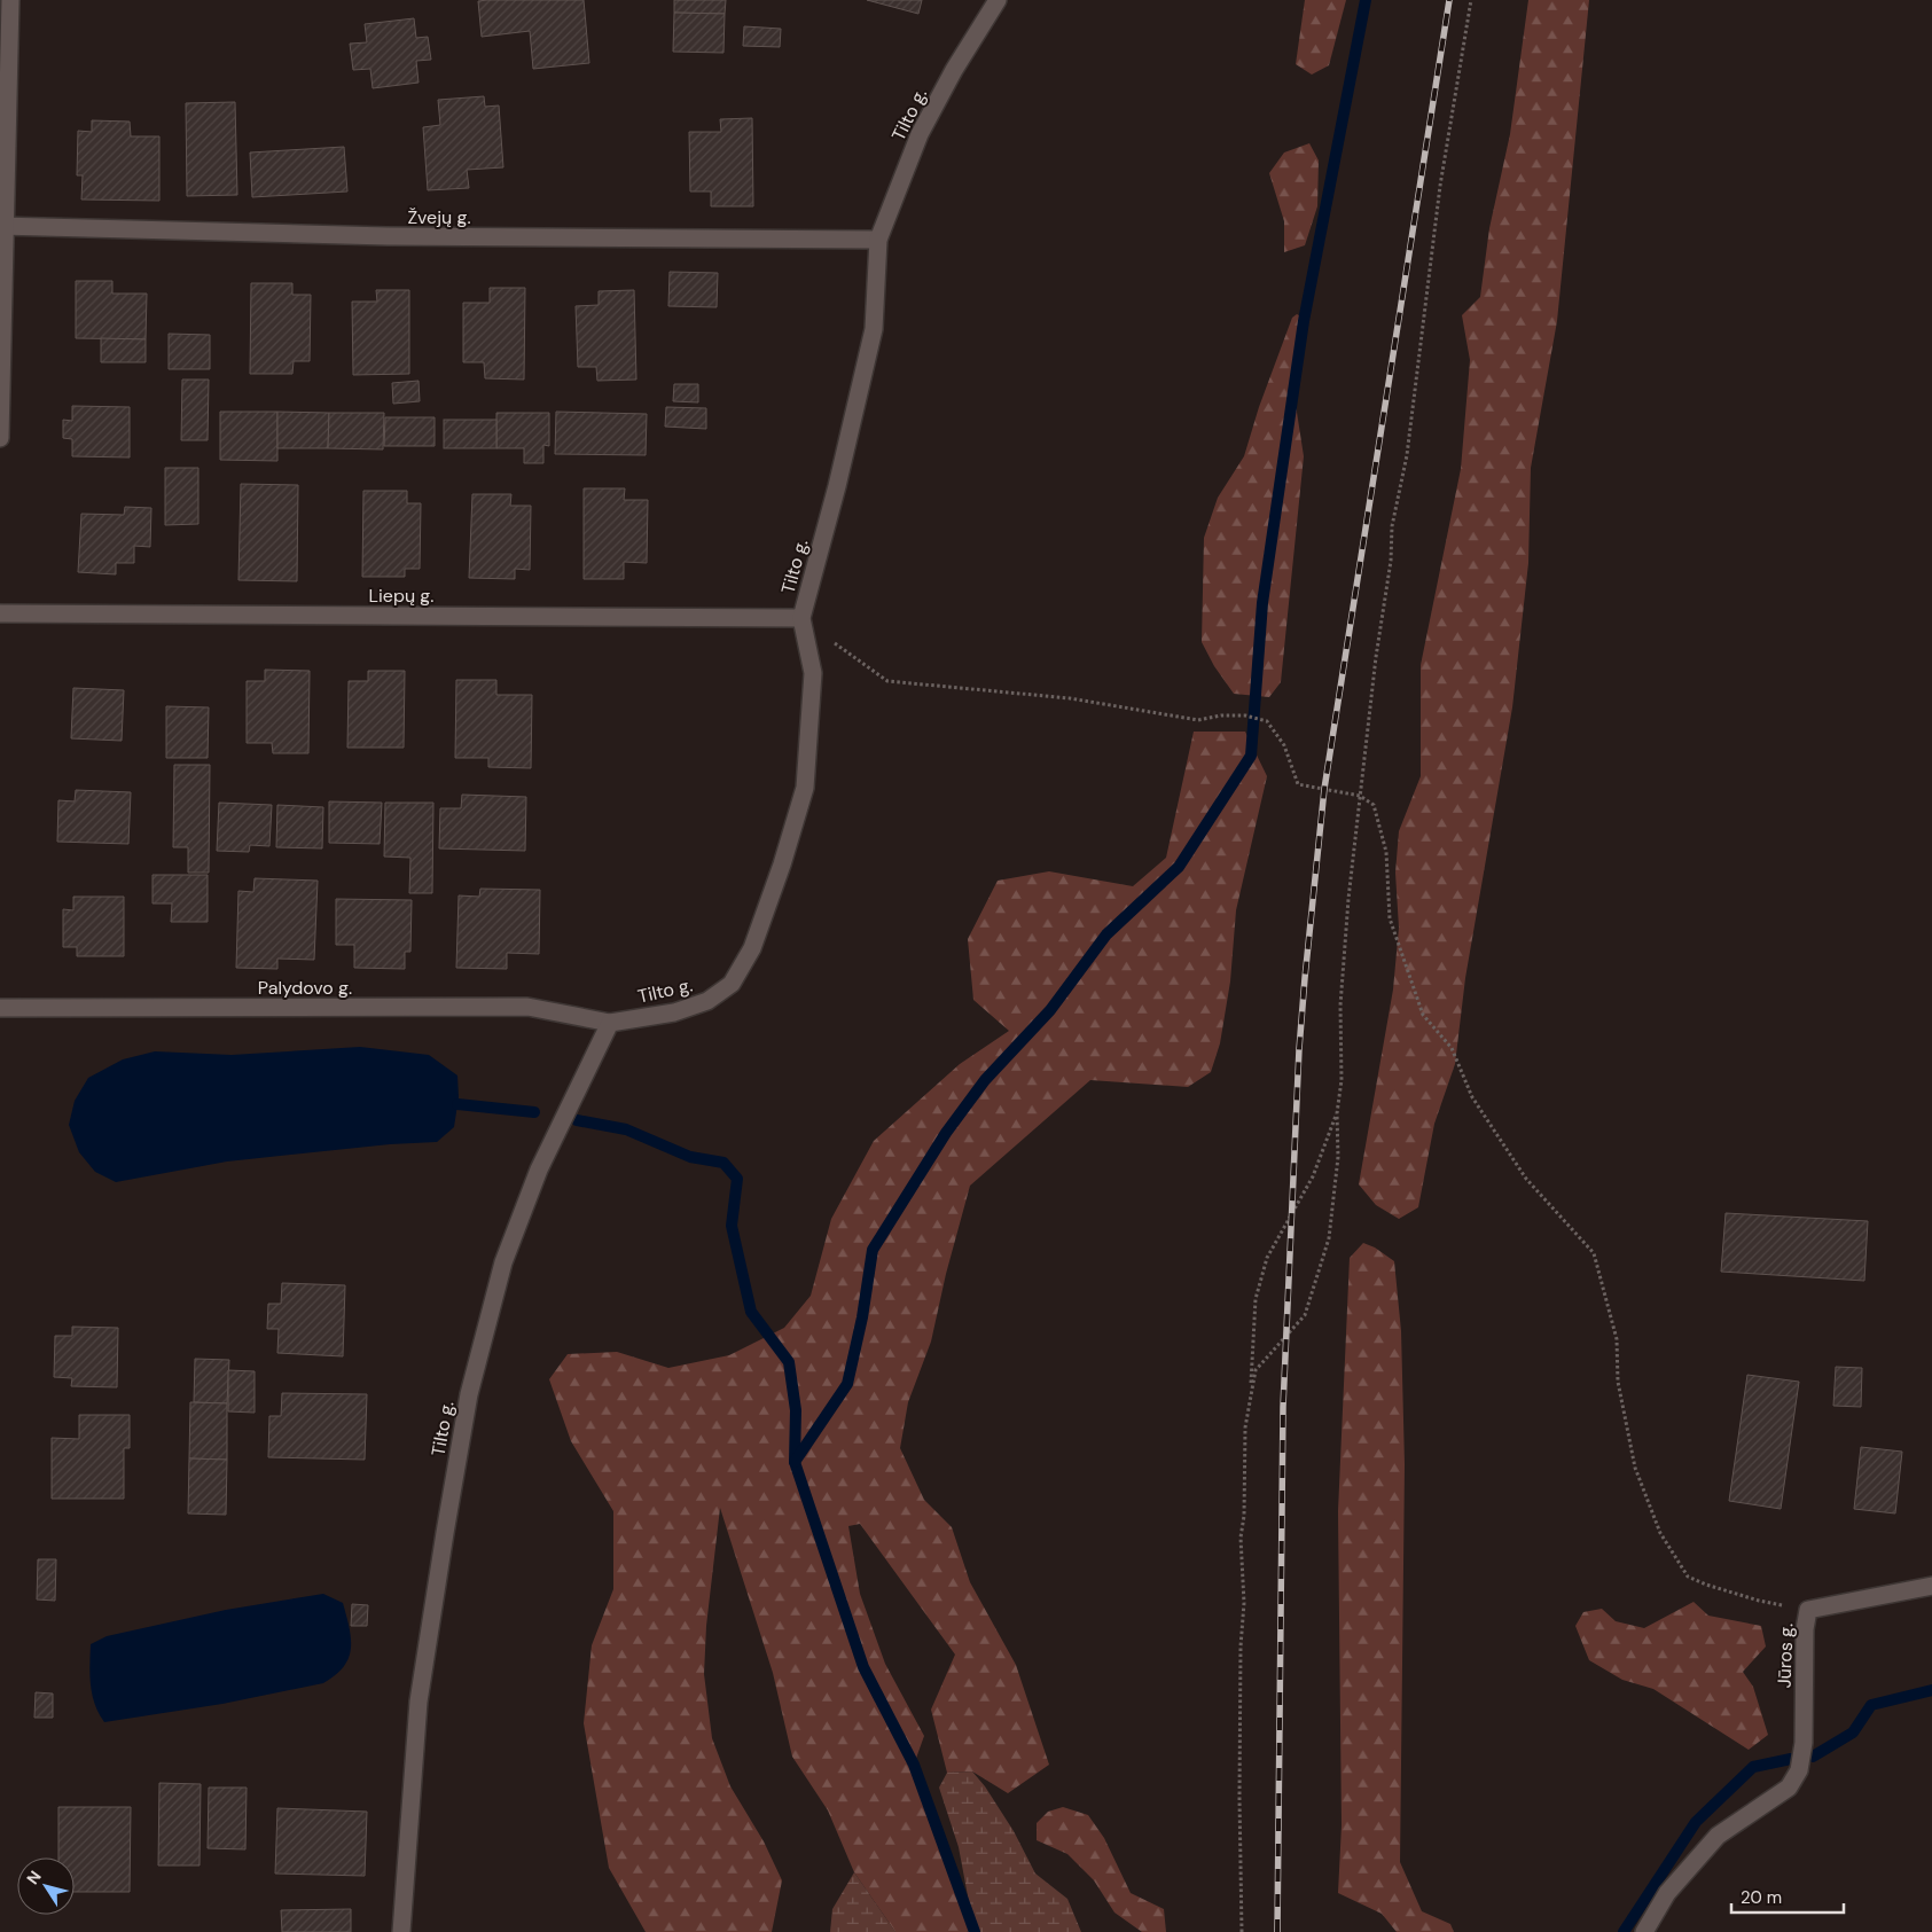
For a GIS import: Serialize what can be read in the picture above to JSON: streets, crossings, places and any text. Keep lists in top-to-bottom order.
{
  "streets": {
    "street": [
      "Tilto g.",
      "Žvejų g.",
      "Liepų g.",
      "Palydovo g.",
      "Jūros g."
    ]
  },
  "crossings": [
    ["Tilto g.", "Žvejų g."],
    ["Tilto g.", "Liepų g."],
    ["Tilto g.", "Palydovo g."]
  ],
  "scale_bar": "20 m",
  "north": "top left"
}
